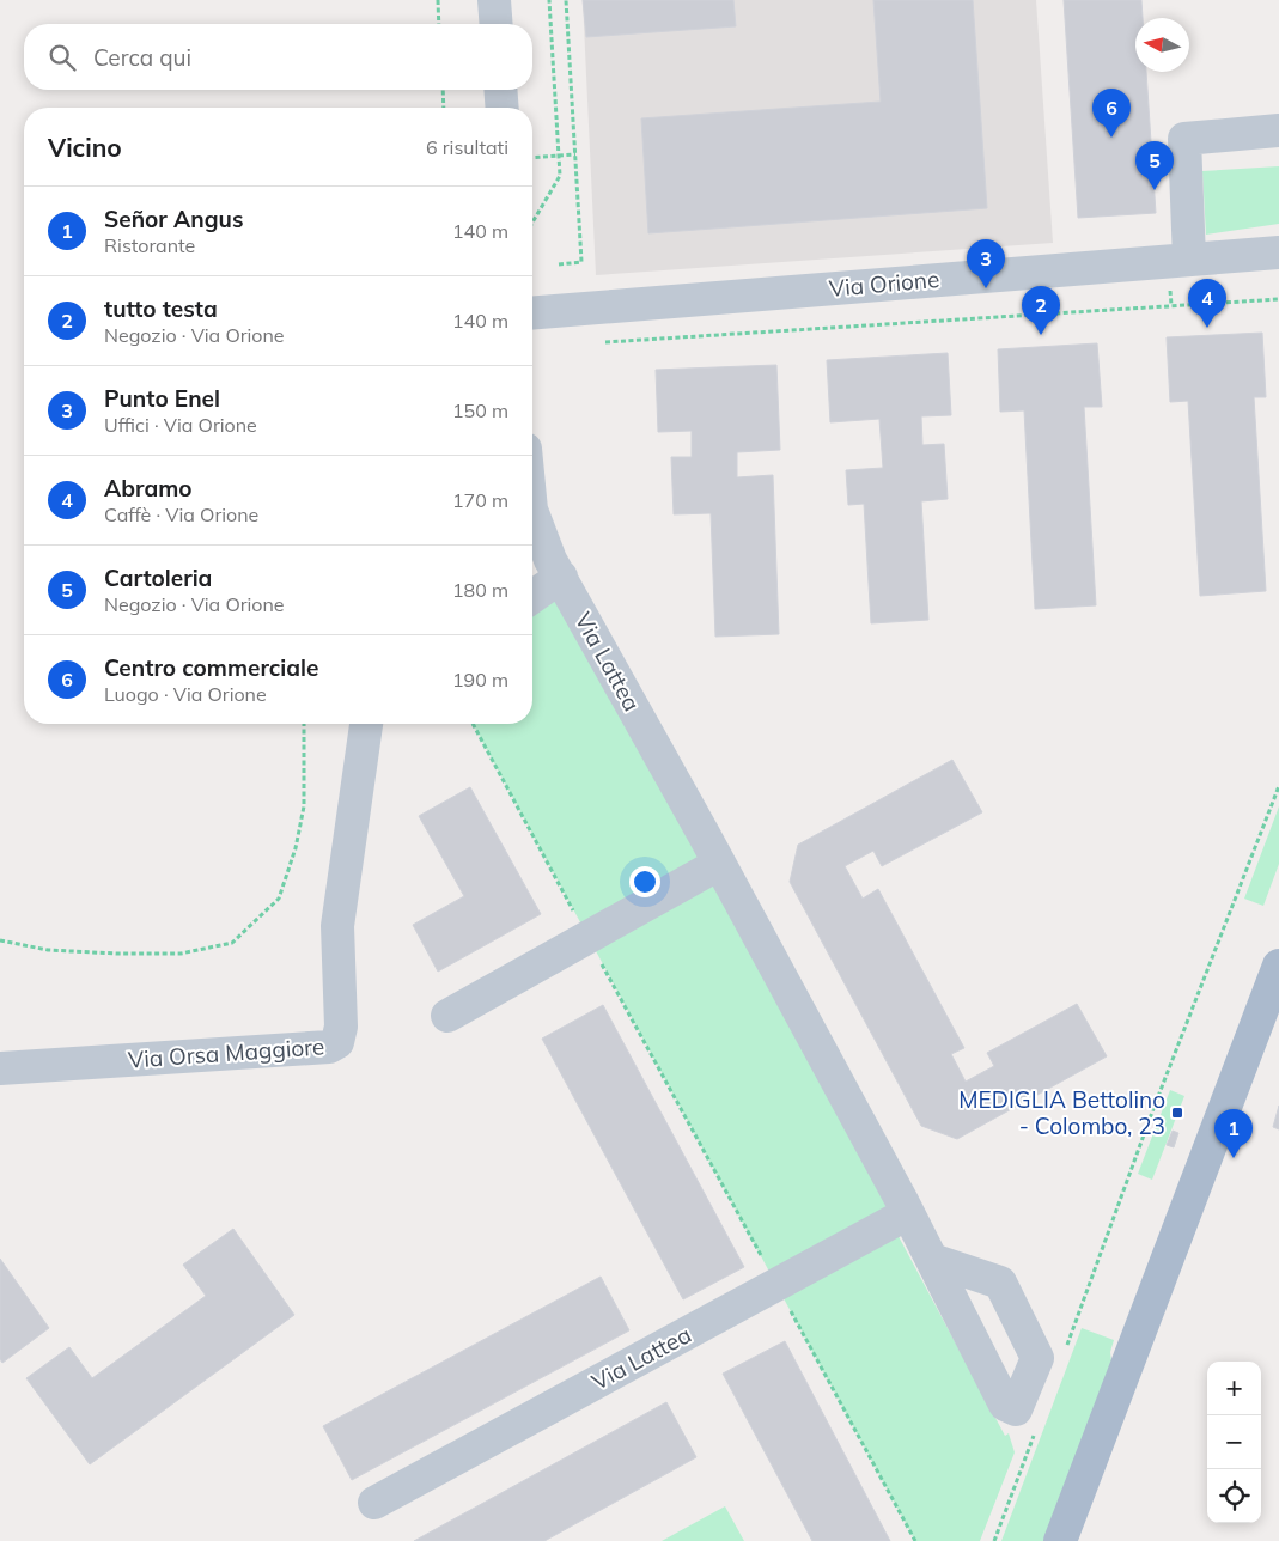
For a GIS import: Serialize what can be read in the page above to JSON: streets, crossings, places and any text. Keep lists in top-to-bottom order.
{
  "streets": {
    "street": ["Via Orione", "Via Lattea", "Via Orsa Maggiore"]
  },
  "places": {
    "transit": ["MEDIGLIA Bettolino - Colombo, 23"]
  },
  "north": "left",
  "page": {
    "search": "Cerca qui",
    "pins": [
      "6",
      "5",
      "3",
      "4",
      "2",
      "1"
    ],
    "heading": ["Vicino", "6 risultati"],
    "list": [
      {
        "mark": "1",
        "name": "Señor Angus",
        "note": "Ristorante",
        "value": "140 m"
      },
      {
        "mark": "2",
        "name": "tutto testa",
        "note": "Negozio · Via Orione",
        "value": "140 m"
      },
      {
        "mark": "3",
        "name": "Punto Enel",
        "note": "Uffici · Via Orione",
        "value": "150 m"
      },
      {
        "mark": "4",
        "name": "Abramo",
        "note": "Caffè · Via Orione",
        "value": "170 m"
      },
      {
        "mark": "5",
        "name": "Cartoleria",
        "note": "Negozio · Via Orione",
        "value": "180 m"
      },
      {
        "mark": "6",
        "name": "Centro commerciale",
        "note": "Luogo · Via Orione",
        "value": "190 m"
      }
    ],
    "map_buttons": ["+", "−"]
  }
}
